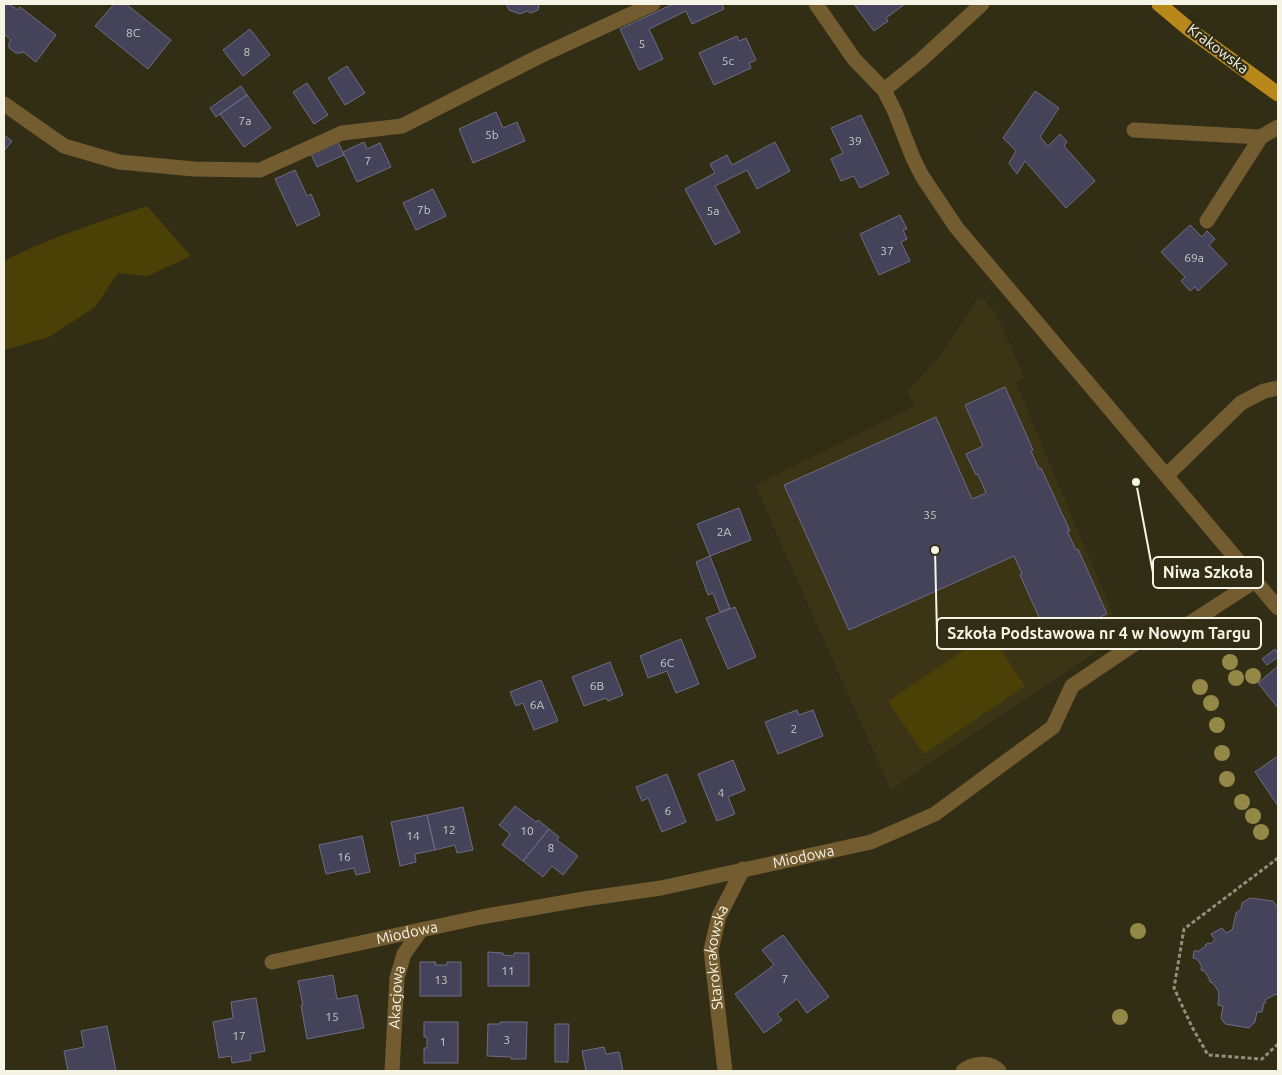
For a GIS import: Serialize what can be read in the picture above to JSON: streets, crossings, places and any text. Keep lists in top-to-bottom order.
{
  "streets": {
    "main road": ["Krakowska"],
    "street": ["Miodowa", "Starokrakowska", "Akacjowa"]
  },
  "crossings": [
    ["Miodowa", "Starokrakowska"],
    ["Miodowa", "Akacjowa"]
  ],
  "places": ["Niwa Szkoła", "Szkoła Podstawowa nr 4 w Nowym Targu"],
  "house_numbers": [
    "8C",
    "5",
    "8",
    "5c",
    "7a",
    "5b",
    "39",
    "7",
    "7b",
    "5a",
    "37",
    "69a",
    "35",
    "2A",
    "6C",
    "6B",
    "6A",
    "2",
    "4",
    "6",
    "12",
    "10",
    "14",
    "8",
    "16",
    "11",
    "7",
    "13",
    "15",
    "17",
    "3",
    "1"
  ]
}
